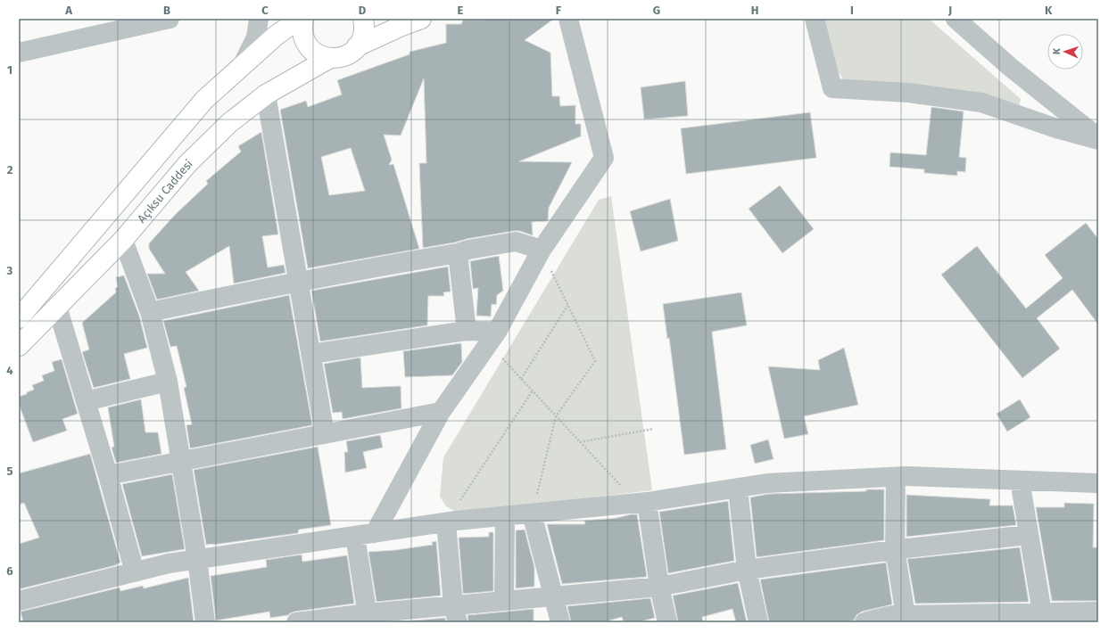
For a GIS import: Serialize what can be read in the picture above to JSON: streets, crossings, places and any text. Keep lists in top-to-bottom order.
{
  "streets": {
    "main road": ["Açıksu Caddesi"]
  },
  "north": "left",
  "grid": {
    "columns": [
      "A",
      "B",
      "C",
      "D",
      "E",
      "F",
      "G",
      "H",
      "I",
      "J",
      "K"
    ],
    "rows": [
      "1",
      "2",
      "3",
      "4",
      "5",
      "6"
    ]
  }
}
